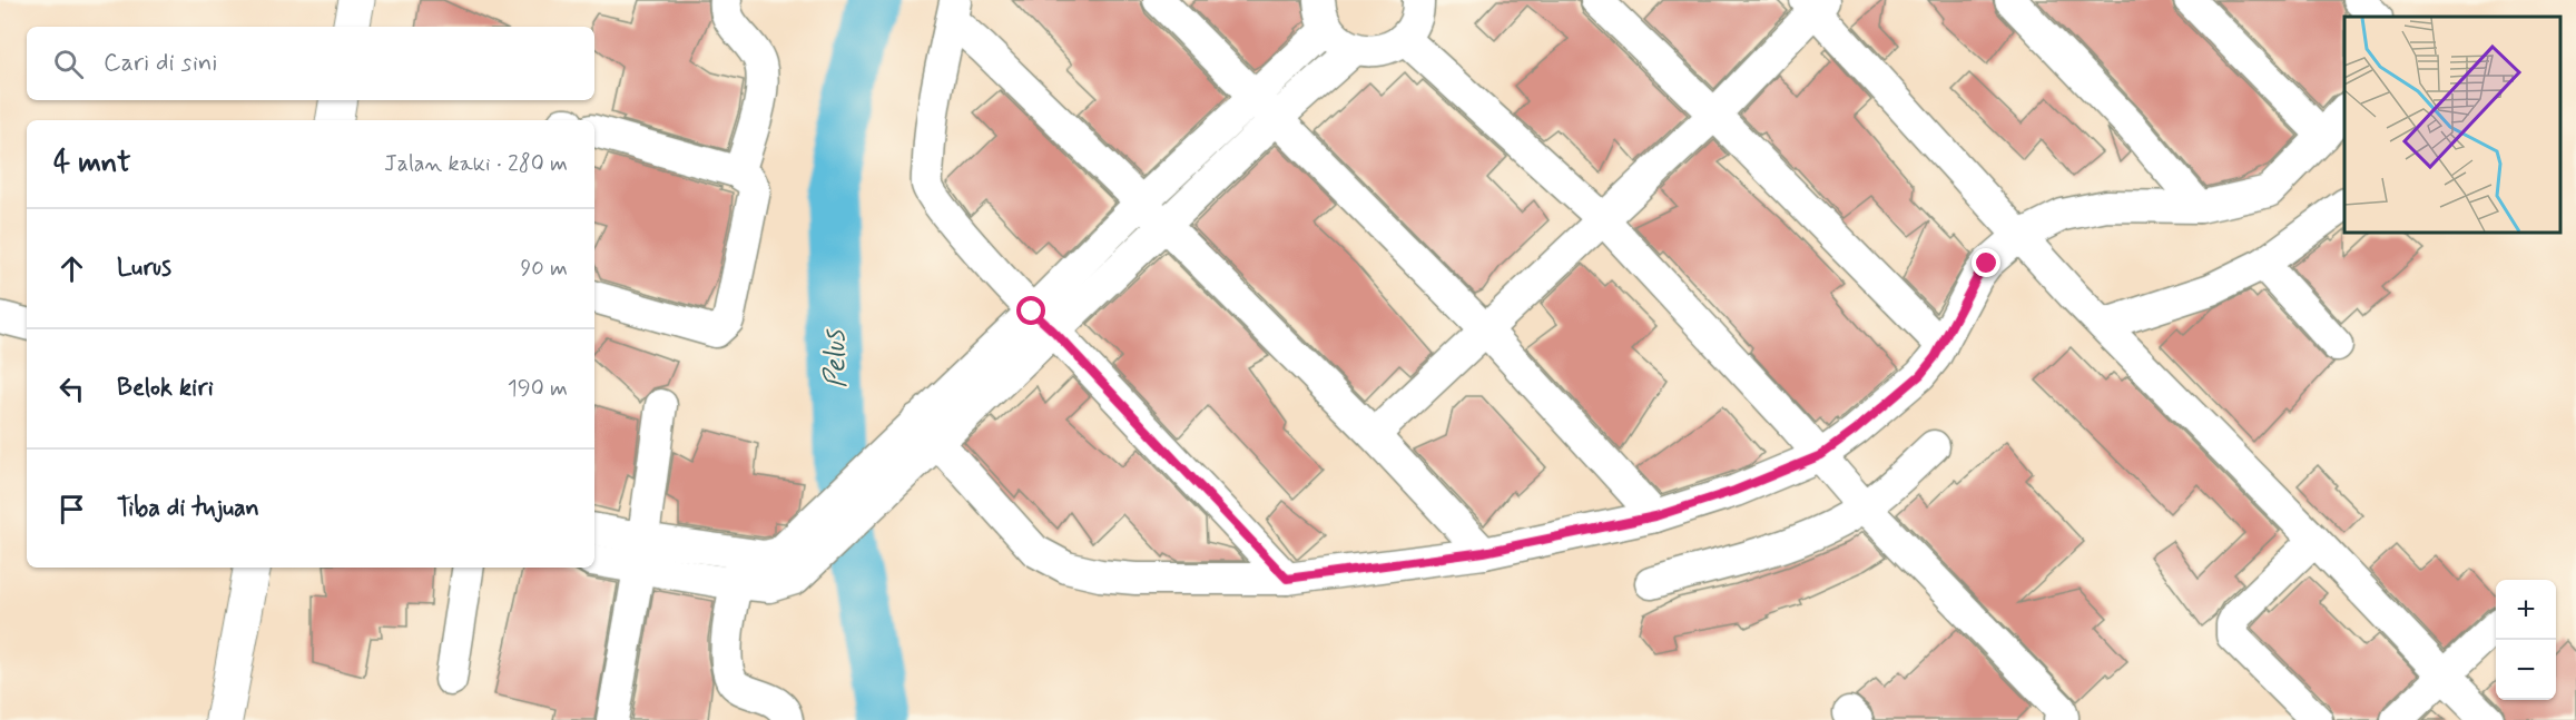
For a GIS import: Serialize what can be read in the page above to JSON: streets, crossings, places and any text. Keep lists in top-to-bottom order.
{
  "water": ["Pelus"],
  "page": {
    "search": "Cari di sini",
    "heading": ["4 mnt", "Jalan kaki · 280 m"],
    "list": [
      ["Lurus", "90 m"],
      ["Belok kiri", "190 m"],
      "Tiba di tujuan"
    ],
    "map_buttons": ["+", "−"]
  }
}
